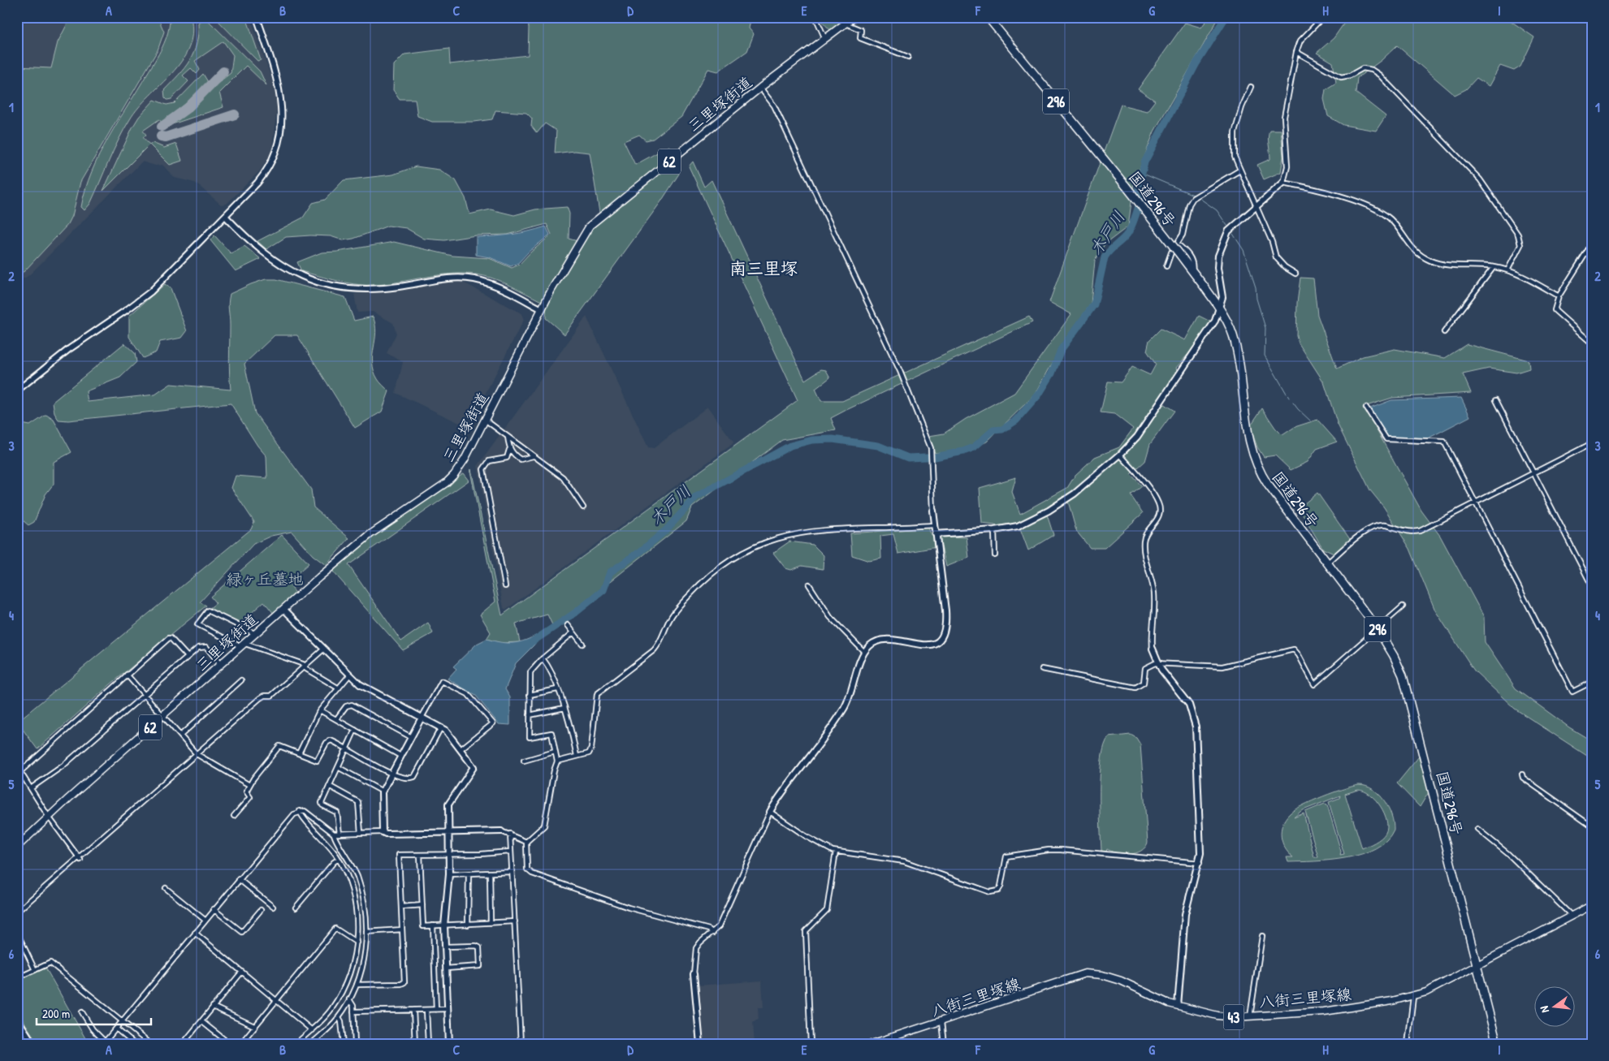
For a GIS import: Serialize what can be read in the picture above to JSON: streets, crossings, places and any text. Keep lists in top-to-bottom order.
{
  "streets": {
    "highway": ["296", "国道296号"],
    "main road": [
      "三里塚街道",
      "62",
      "八街三里塚線",
      "43"
    ]
  },
  "crossings": [
    ["国道296号", "八街三里塚線"]
  ],
  "districts": ["南三里塚"],
  "water": ["木戸川"],
  "parks": ["緑ヶ丘墓地"],
  "scale_bar": "200 m",
  "north": "left",
  "grid": {
    "columns": [
      "A",
      "B",
      "C",
      "D",
      "E",
      "F",
      "G",
      "H",
      "I"
    ],
    "rows": [
      "1",
      "2",
      "3",
      "4",
      "5",
      "6"
    ]
  }
}
